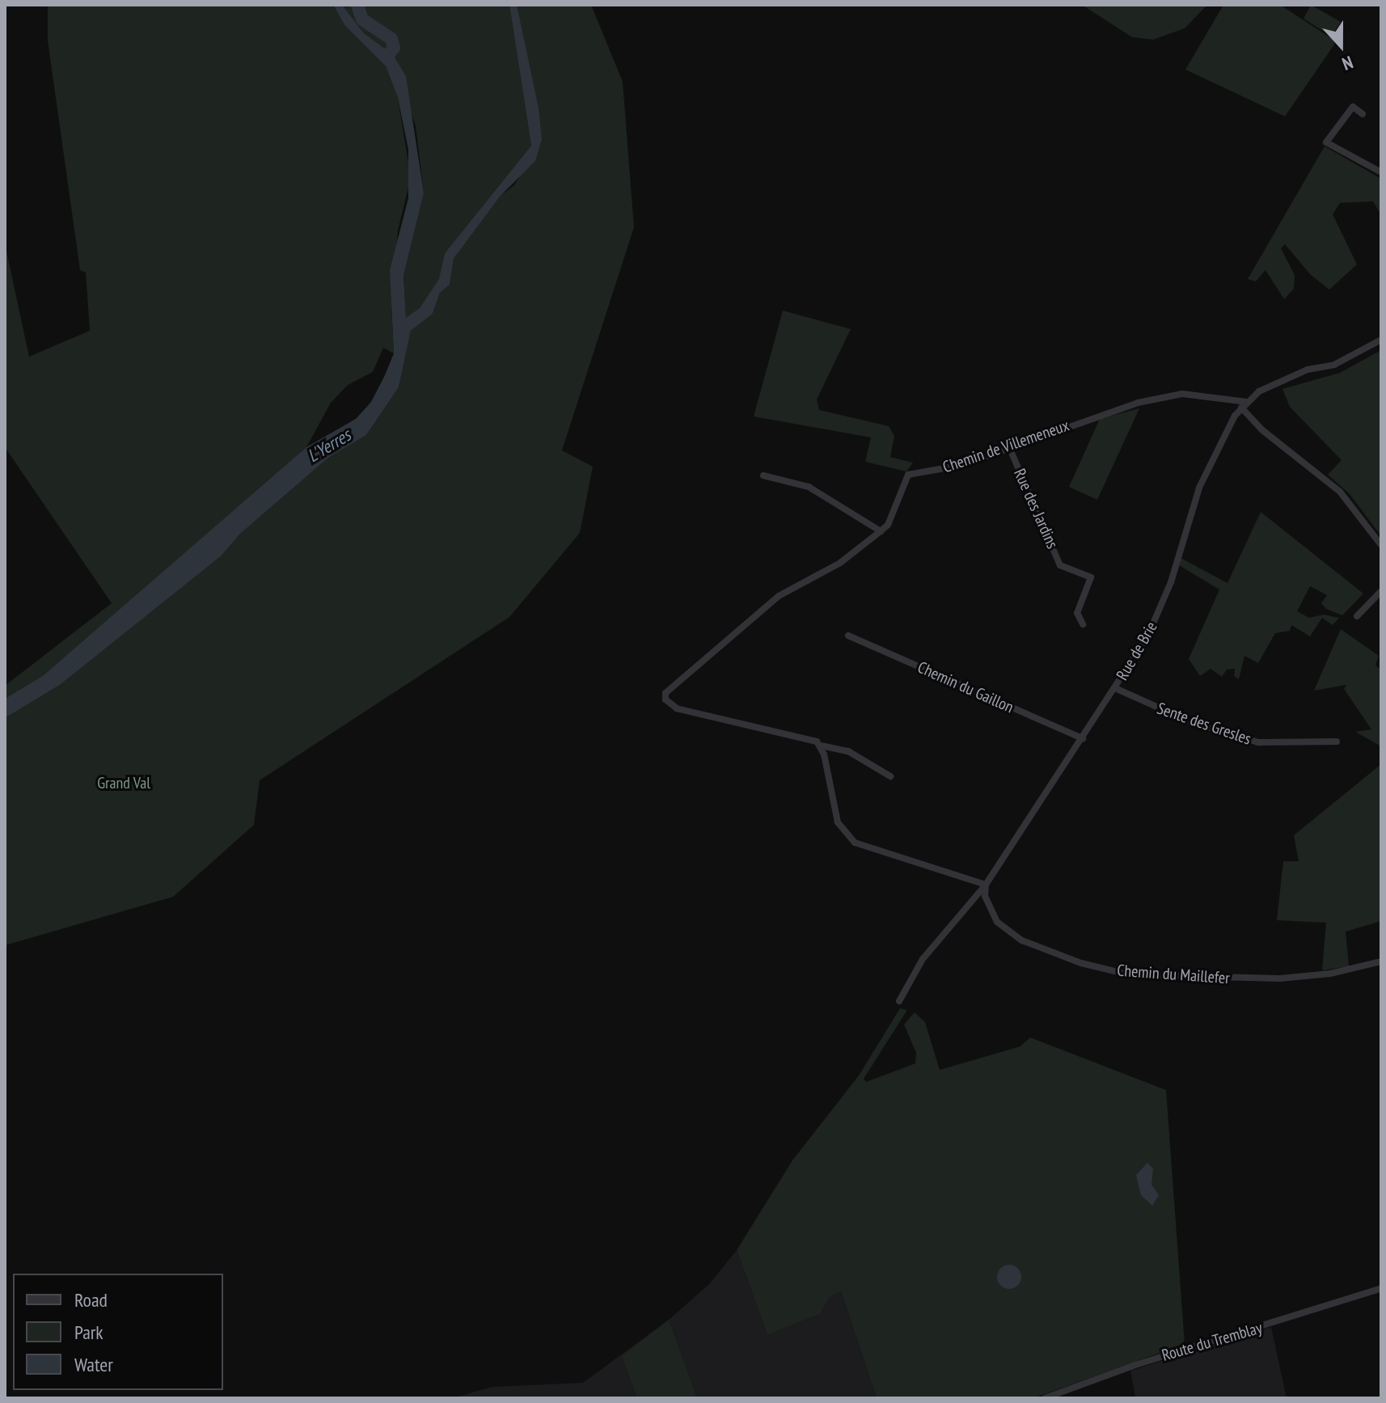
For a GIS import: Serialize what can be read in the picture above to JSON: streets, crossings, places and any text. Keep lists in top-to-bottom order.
{
  "streets": {
    "street": [
      "Chemin de Villemeneux",
      "Rue des Jardins",
      "Rue de Brie",
      "Chemin du Gaillon",
      "Sente des Gresles",
      "Chemin du Maillefer",
      "Route du Tremblay"
    ]
  },
  "crossings": [
    ["Chemin de Villemeneux", "Rue des Jardins"],
    ["Chemin de Villemeneux", "Rue de Brie"],
    ["Rue de Brie", "Chemin du Gaillon"],
    ["Rue de Brie", "Sente des Gresles"],
    ["Rue de Brie", "Chemin du Maillefer"]
  ],
  "water": ["L'Yerres"],
  "parks": ["Grand Val"],
  "legend": ["Road", "Park", "Water"],
  "north": "bottom"
}
